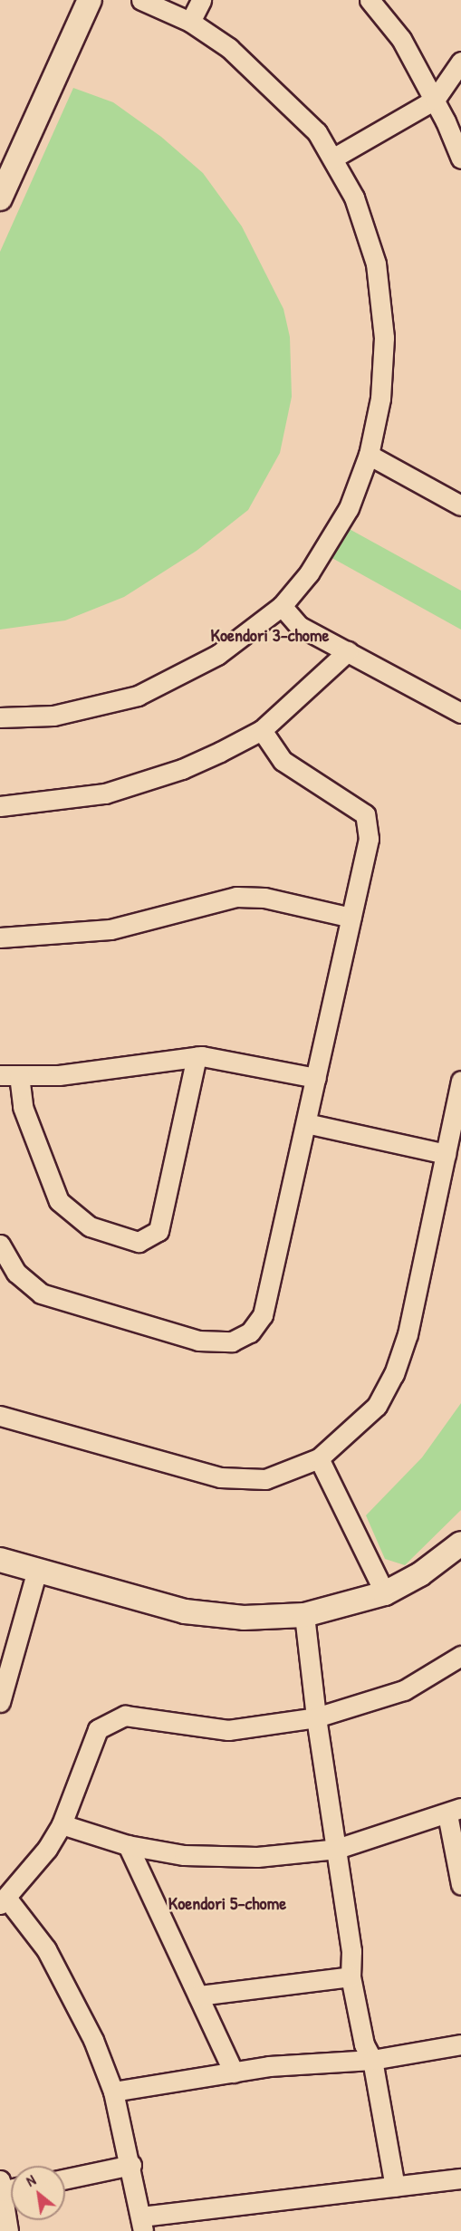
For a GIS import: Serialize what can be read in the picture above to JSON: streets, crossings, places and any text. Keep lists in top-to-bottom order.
{
  "districts": ["Koendori 3-chome", "Koendori 5-chome"],
  "north": "top left"
}
